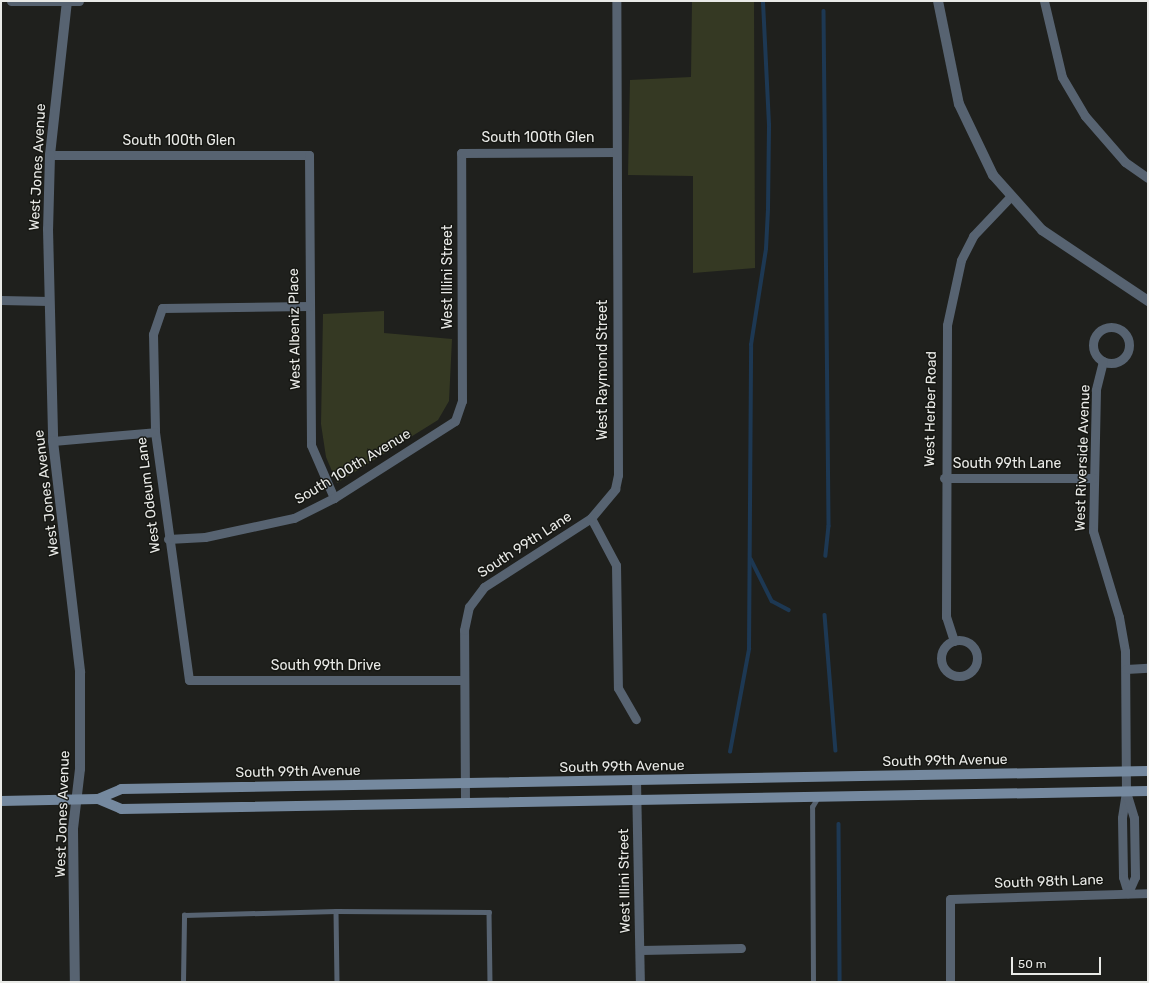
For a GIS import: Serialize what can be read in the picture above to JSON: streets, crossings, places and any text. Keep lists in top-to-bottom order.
{
  "streets": {
    "main road": ["South 99th Avenue"],
    "street": [
      "South 100th Glen",
      "West Jones Avenue",
      "West Illini Street",
      "West Albeniz Place",
      "West Raymond Street",
      "West Herber Road",
      "West Riverside Avenue",
      "South 99th Lane",
      "South 100th Avenue",
      "West Odeum Lane",
      "South 99th Drive",
      "South 98th Lane"
    ]
  },
  "crossings": [
    ["South 100th Glen", "West Jones Avenue"],
    ["South 100th Glen", "West Illini Street"],
    ["South 100th Glen", "West Albeniz Place"],
    ["South 100th Glen", "West Raymond Street"],
    ["West Jones Avenue", "South 99th Avenue"],
    ["West Illini Street", "South 100th Avenue"],
    ["West Illini Street", "South 99th Avenue"],
    ["West Albeniz Place", "South 100th Avenue"],
    ["West Albeniz Place", "West Odeum Lane"],
    ["West Raymond Street", "South 99th Lane"],
    ["West Herber Road", "South 99th Lane"],
    ["West Riverside Avenue", "South 99th Lane"],
    ["West Riverside Avenue", "South 99th Avenue"],
    ["West Riverside Avenue", "South 98th Lane"],
    ["South 99th Lane", "South 99th Drive"],
    ["South 100th Avenue", "West Odeum Lane"],
    ["West Odeum Lane", "South 99th Drive"]
  ],
  "scale_bar": "50 m"
}
